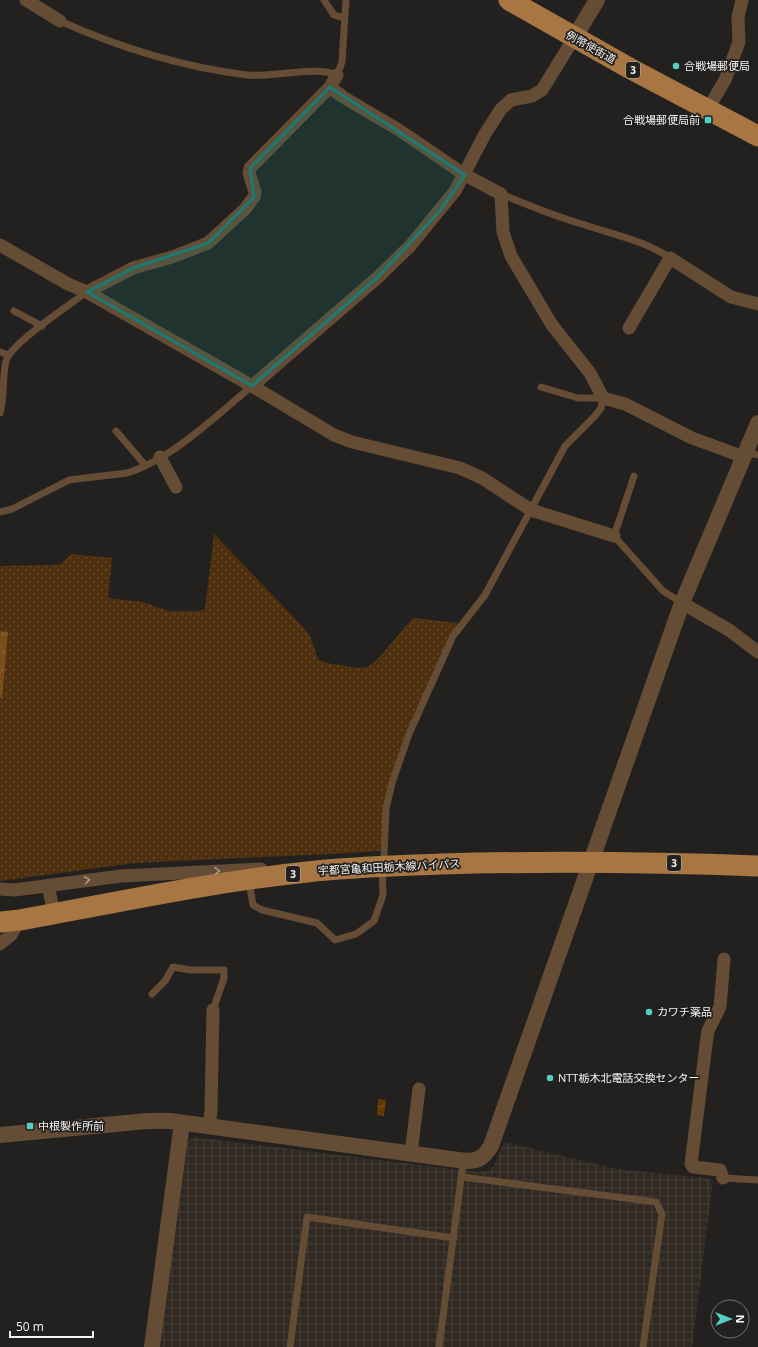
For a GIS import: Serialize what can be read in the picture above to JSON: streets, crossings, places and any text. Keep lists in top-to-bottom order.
{
  "streets": {
    "main road": ["例幣使街道", "3", "宇都宮亀和田栃木線バイパス"]
  },
  "places": {
    "other": ["合戦場郵便局", "カワチ薬品", "NTT栃木北電話交換センター"],
    "transit": ["合戦場郵便局前", "中根製作所前"]
  },
  "scale_bar": "50 m",
  "north": "right"
}
